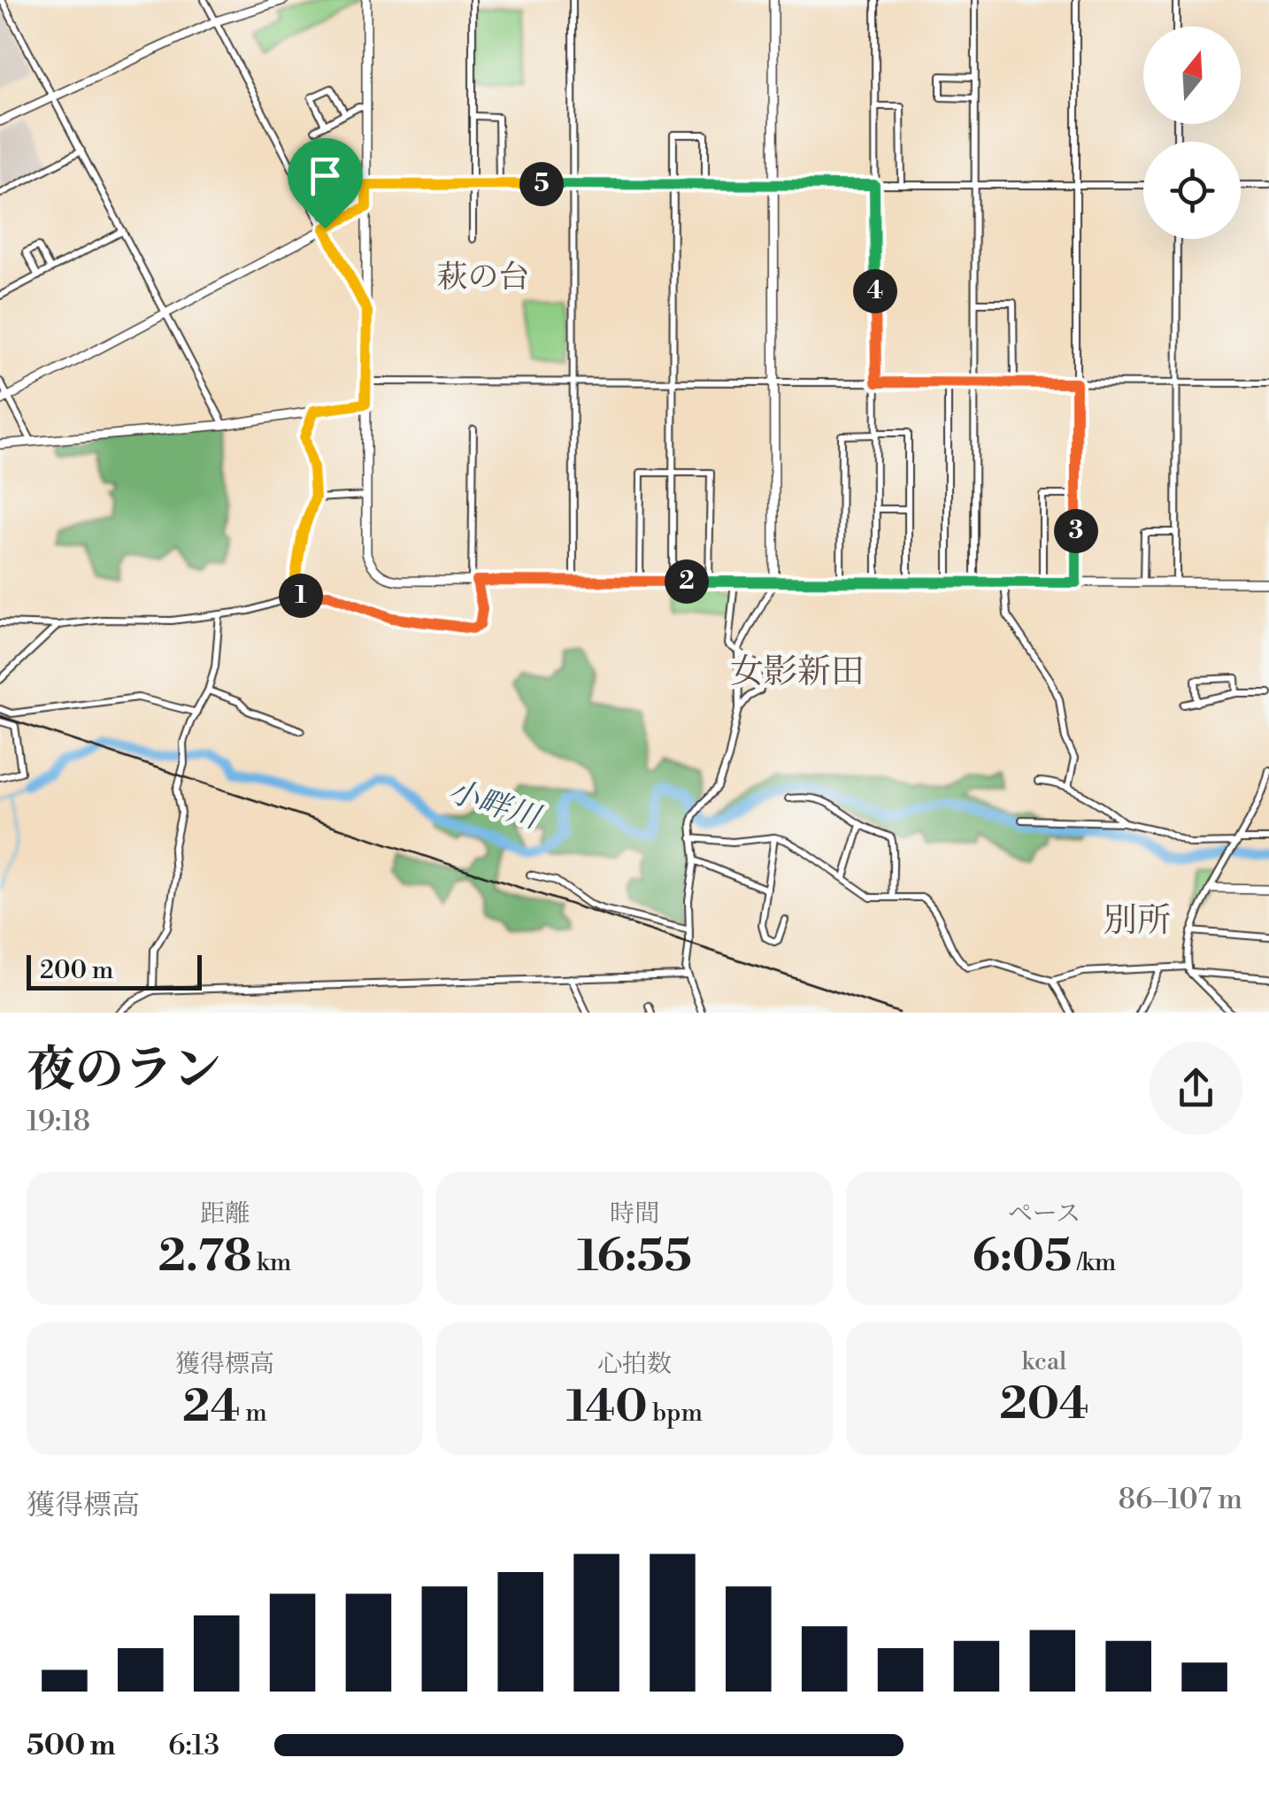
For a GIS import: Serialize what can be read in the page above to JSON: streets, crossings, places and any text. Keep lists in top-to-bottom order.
{
  "districts": ["萩の台", "女影新田", "別所"],
  "water": ["小畔川"],
  "scale_bar": "200 m",
  "north": "top",
  "page": {
    "pins": [
      "5",
      "4",
      "3",
      "2",
      "1"
    ],
    "scale": "200 m",
    "heading": ["夜のラン", "19:18"],
    "stats": [
      ["距離", "2.78 km"],
      ["時間", "16:55"],
      ["ペース", "6:05 /km"],
      ["獲得標高", "24 m"],
      ["心拍数", "140 bpm"],
      ["kcal", "204"]
    ],
    "chart": ["獲得標高", "86–107 m"],
    "list": [
      {
        "name": "500 m",
        "note": "6:13"
      }
    ]
  }
}
